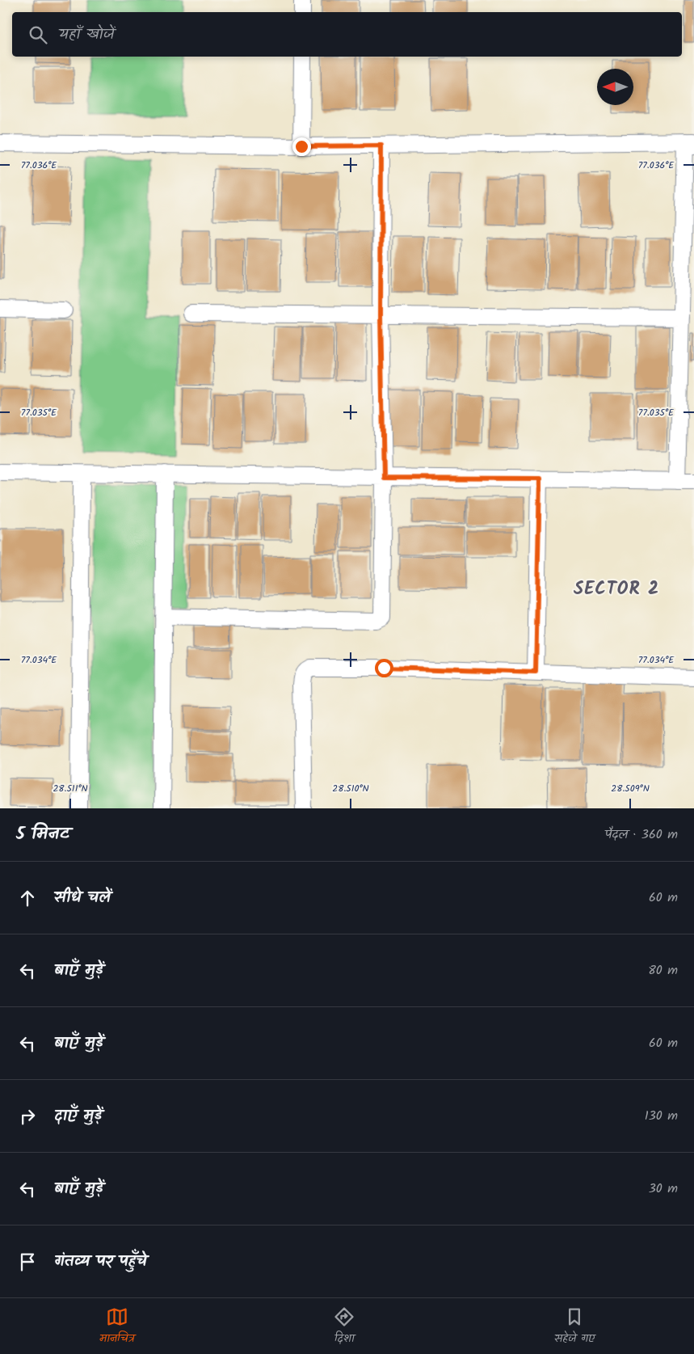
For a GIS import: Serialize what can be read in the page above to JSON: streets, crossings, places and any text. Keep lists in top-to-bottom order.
{
  "districts": ["SECTOR 2"],
  "north": "left",
  "page": {
    "search": "यहाँ खोजें",
    "heading": ["5 मिनट", "पैदल · 360 m"],
    "list": [
      ["सीधे चलें", "60 m"],
      ["बाएँ मुड़ें", "80 m"],
      ["बाएँ मुड़ें", "60 m"],
      ["दाएँ मुड़ें", "130 m"],
      ["बाएँ मुड़ें", "30 m"],
      "गंतव्य पर पहुँचे"
    ],
    "nav": ["मानचित्र", "दिशा", "सहेजे गए"]
  },
  "coordinates": [
    "77.036°E",
    "77.035°E",
    "77.034°E",
    "28.511°N",
    "28.510°N",
    "28.509°N"
  ]
}
